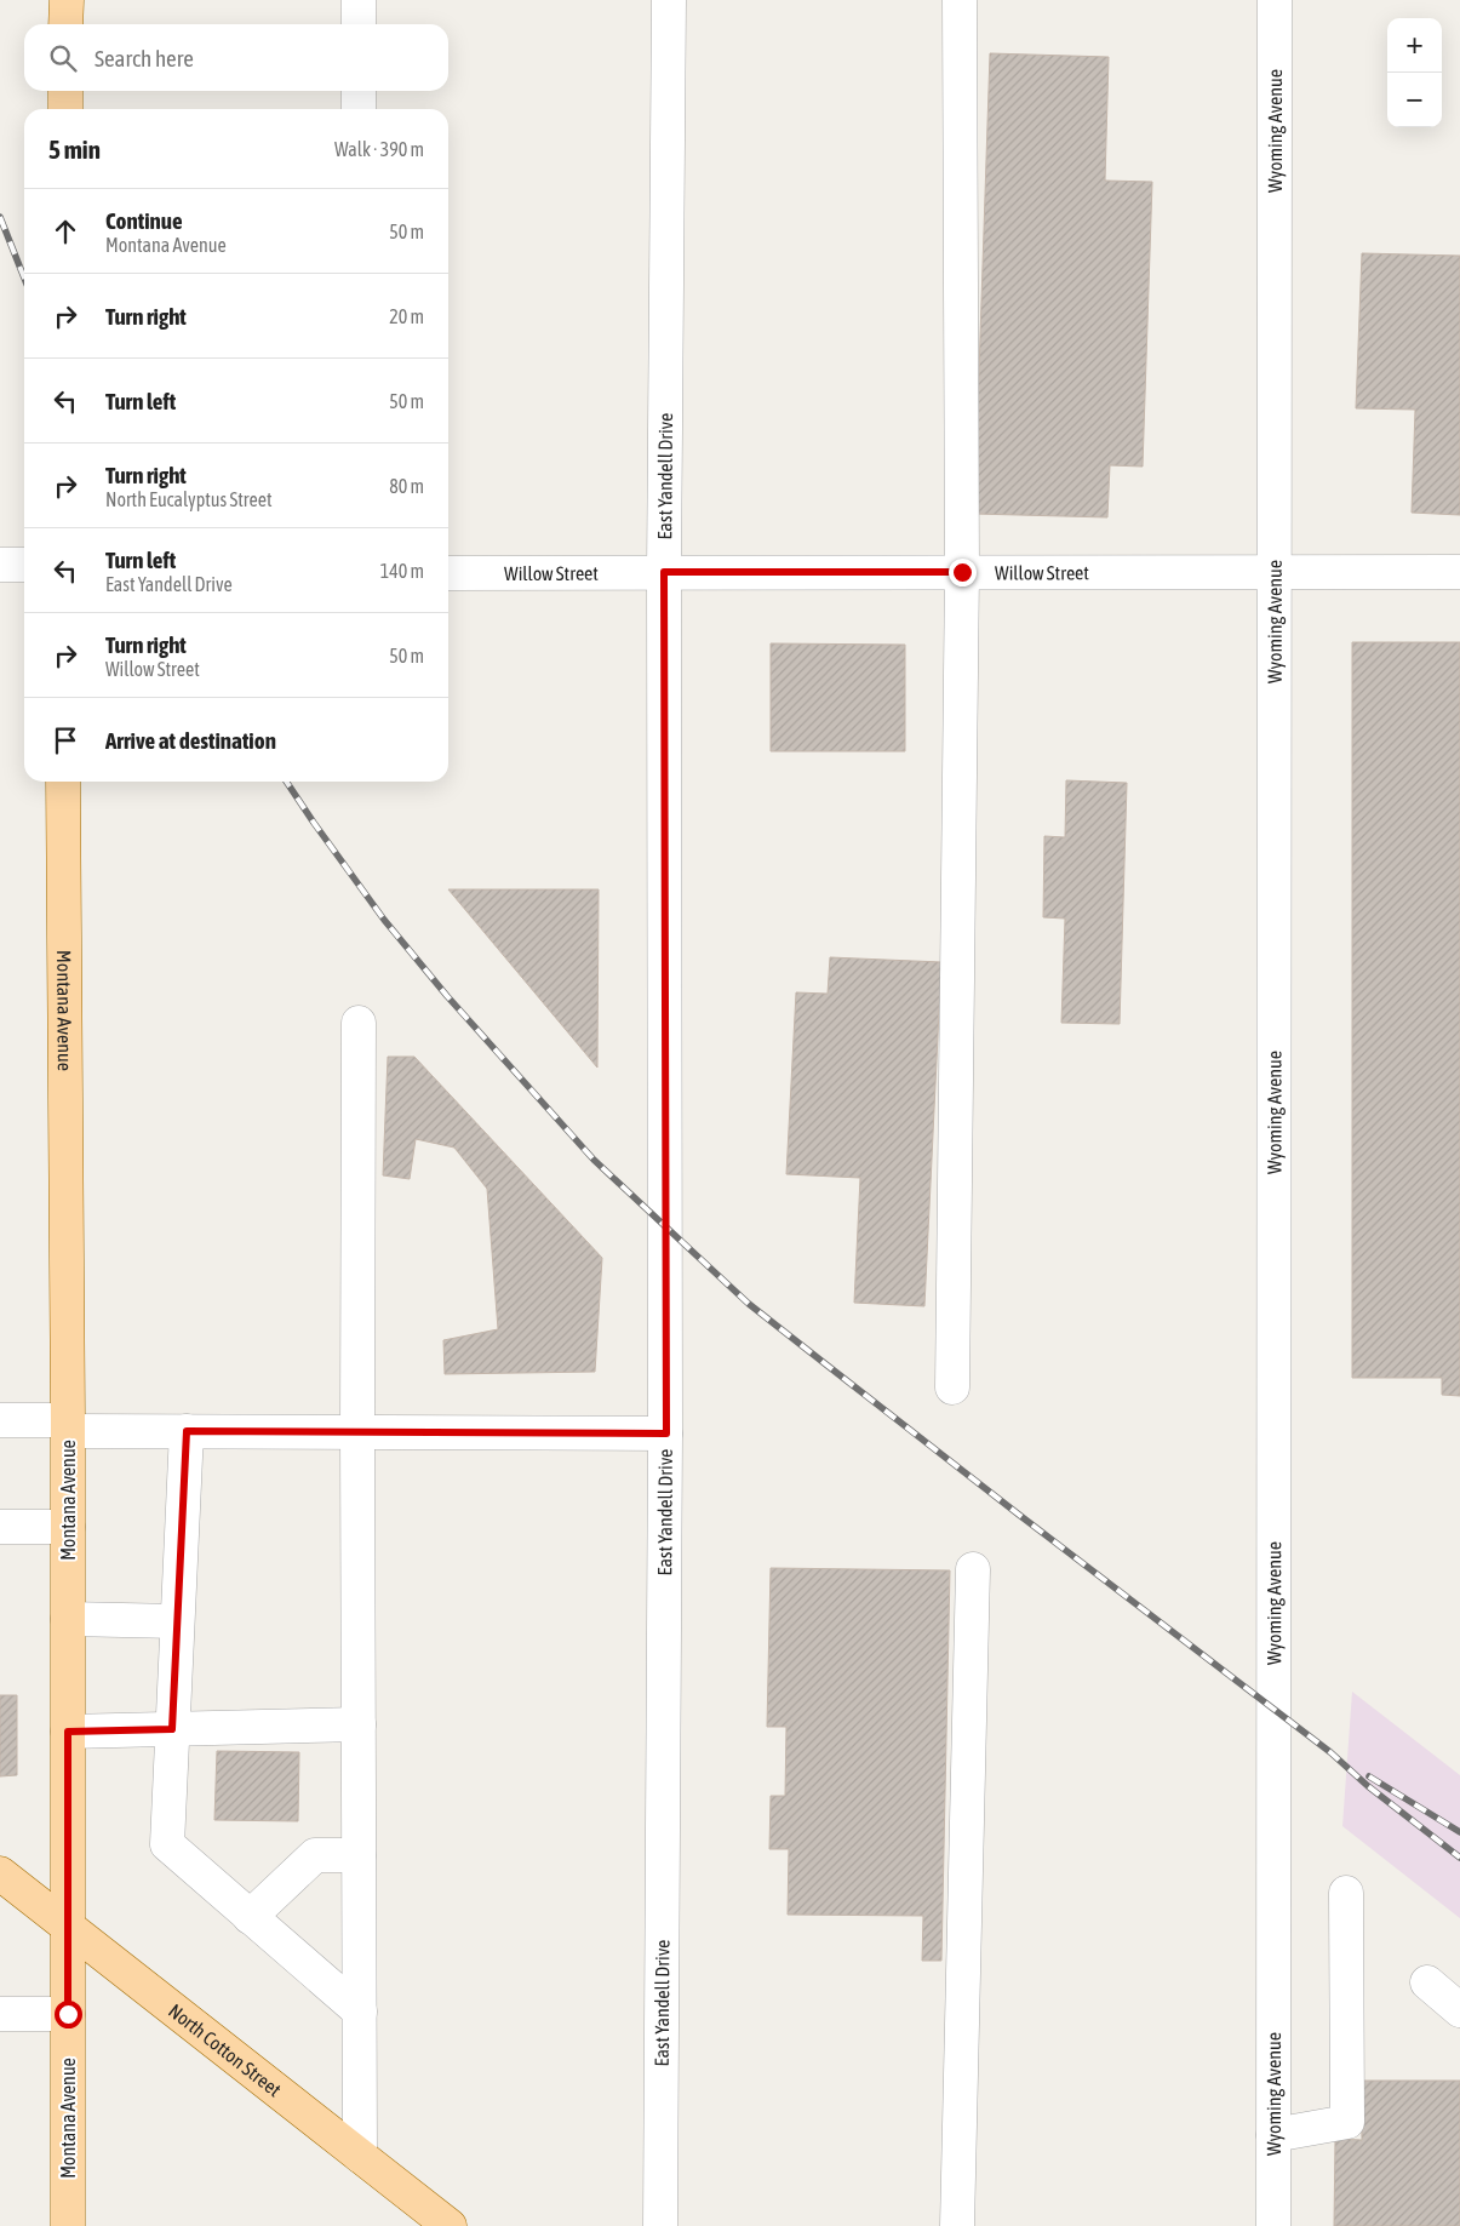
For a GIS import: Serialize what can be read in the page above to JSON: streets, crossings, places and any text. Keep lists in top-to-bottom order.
{
  "streets": {
    "main road": ["Montana Avenue", "North Cotton Street"],
    "street": ["Wyoming Avenue", "East Yandell Drive", "Willow Street"]
  },
  "crossings": [
    ["Wyoming Avenue", "Willow Street"],
    ["East Yandell Drive", "Willow Street"],
    ["Montana Avenue", "North Cotton Street"]
  ],
  "page": {
    "map_buttons": ["+", "−"],
    "search": "Search here",
    "heading": ["5 min", "Walk · 390 m"],
    "list": [
      ["Continue", "Montana Avenue", "50 m"],
      ["Turn right", "20 m"],
      ["Turn left", "50 m"],
      ["Turn right", "North Eucalyptus Street", "80 m"],
      ["Turn left", "East Yandell Drive", "140 m"],
      ["Turn right", "Willow Street", "50 m"],
      "Arrive at destination"
    ]
  }
}
